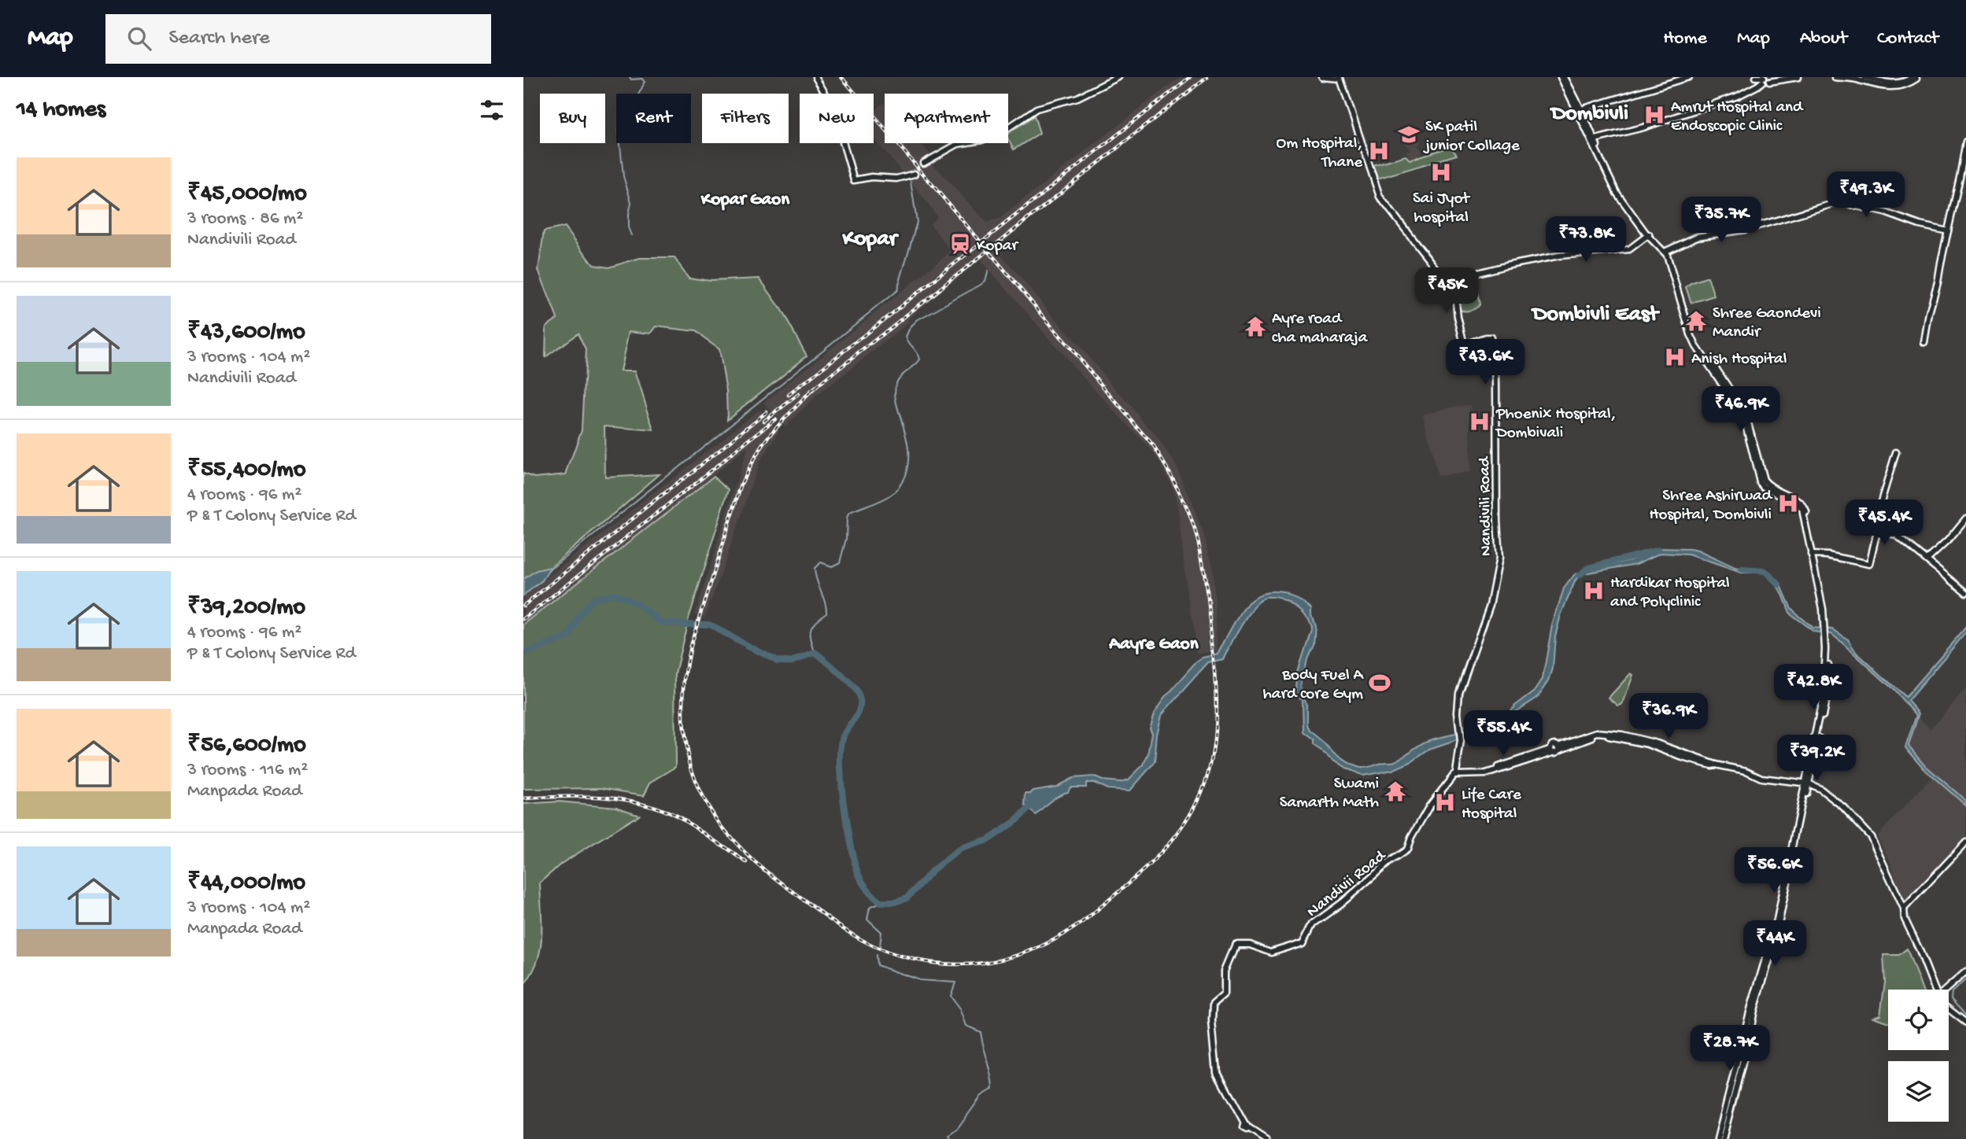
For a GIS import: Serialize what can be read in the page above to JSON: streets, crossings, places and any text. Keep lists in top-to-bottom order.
{
  "streets": {
    "street": ["Nandivili Road", "Nandivii Road"]
  },
  "crossings": [
    ["Nandivili Road", "Nandivii Road"]
  ],
  "districts": [
    "Dombivli",
    "Kopar Gaon",
    "Kopar",
    "Dombivli East",
    "Aayre Gaon"
  ],
  "places": {
    "hospital": [
      "Amrut Hospital and Endoscopic Clinic",
      "Om Hospital, Thane",
      "Sai Jyot hospital",
      "Anish Hospital",
      "Phoenix Hospital, Dombivali",
      "Shree Ashirwad Hospital, Dombivli",
      "Hardikar Hospital and Polyclinic",
      "Life Care Hospital"
    ],
    "school or university": ["SK patil junior Collage"],
    "station": ["Kopar"],
    "temple": ["Shree Gaondevi Mandir", "Ayre road cha maharaja", "Swami Samarth Math"],
    "sports": ["Body Fuel A hard core Gym"]
  },
  "page": {
    "header": "Map",
    "search": "Search here",
    "nav": [
      "Home",
      "Map",
      "About",
      "Contact"
    ],
    "heading": "14 homes",
    "chip": [
      "Buy",
      "Rent",
      "Filters",
      "New",
      "Apartment"
    ],
    "list": [
      {
        "name": "₹45,000/mo",
        "note": "3 rooms · 86 m² · Nandivili Road"
      },
      {
        "name": "₹43,600/mo",
        "note": "3 rooms · 104 m² · Nandivili Road"
      },
      {
        "name": "₹55,400/mo",
        "note": "4 rooms · 96 m² · P & T Colony Service Rd"
      },
      {
        "name": "₹39,200/mo",
        "note": "4 rooms · 96 m² · P & T Colony Service Rd"
      },
      {
        "name": "₹56,600/mo",
        "note": "3 rooms · 116 m² · Manpada Road"
      },
      {
        "name": "₹44,000/mo",
        "note": "3 rooms · 104 m² · Manpada Road"
      }
    ],
    "price": [
      "₹49.3K",
      "₹35.7K",
      "₹73.8K",
      "₹45K",
      "₹43.6K",
      "₹46.9K",
      "₹45.4K",
      "₹42.8K",
      "₹36.9K",
      "₹55.4K",
      "₹39.2K",
      "₹56.6K",
      "₹44K",
      "₹28.7K"
    ]
  }
}
